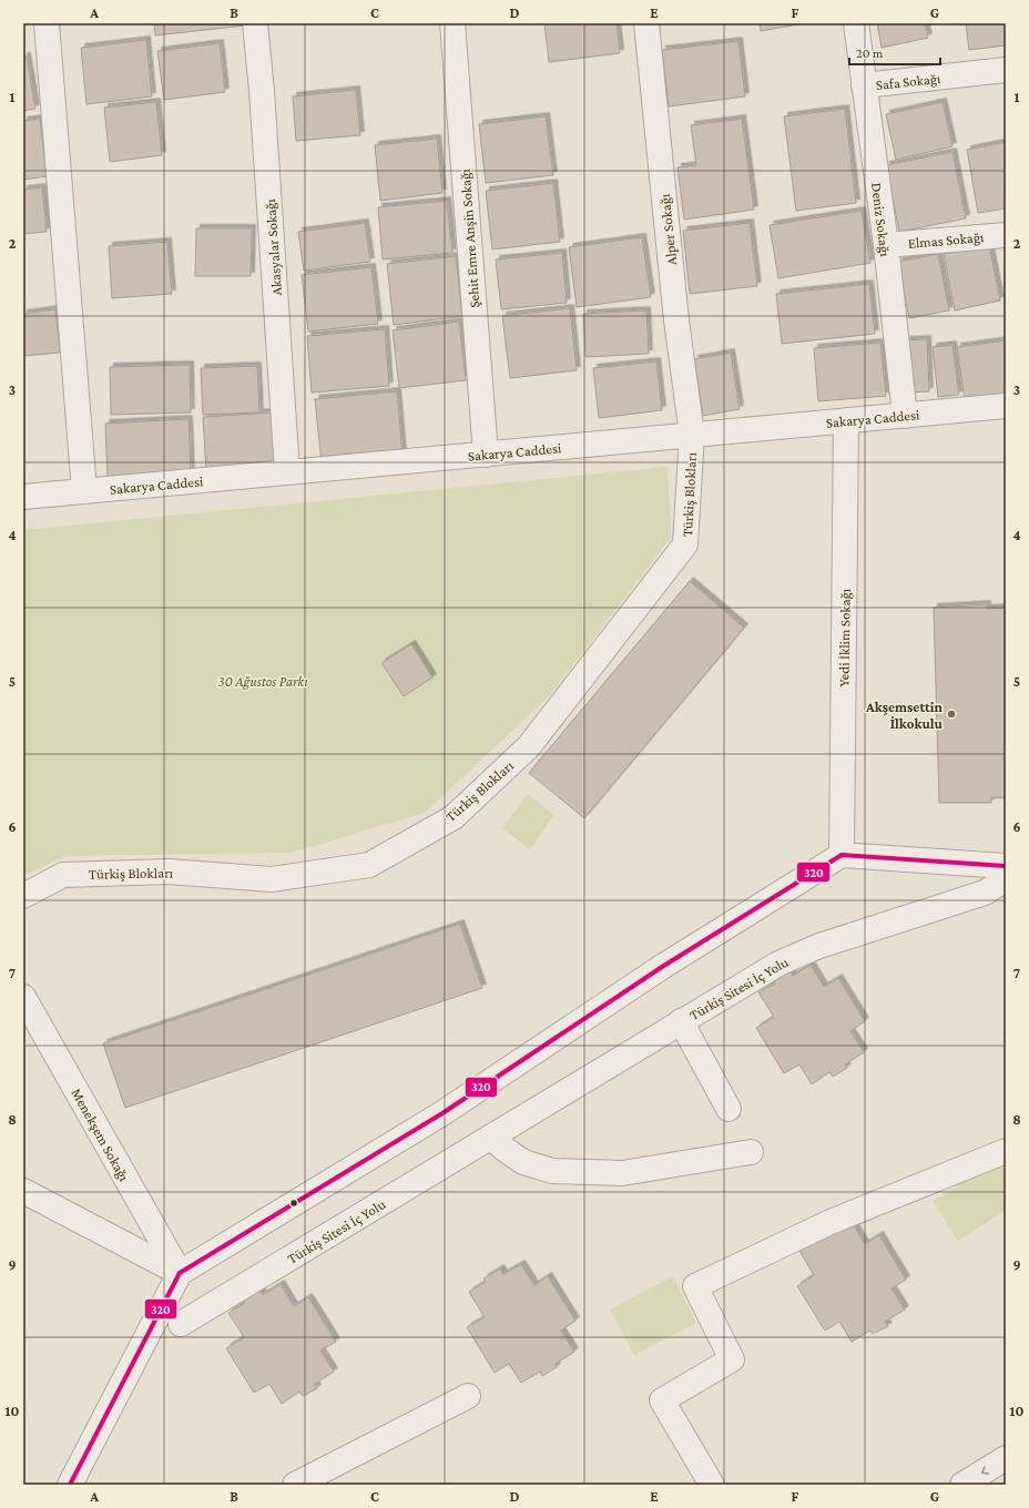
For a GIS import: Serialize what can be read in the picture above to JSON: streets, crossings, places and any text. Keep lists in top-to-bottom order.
{
  "streets": {
    "street": [
      "Safa Sokağı",
      "Deniz Sokağı",
      "Alper Sokağı",
      "Şehit Emre Anşin Sokağı",
      "Elmas Sokağı",
      "Akasyalar Sokağı",
      "Sakarya Caddesi",
      "Türkiş Blokları",
      "Yedi İklim Sokağı",
      "Türkiş Sitesi İç Yolu",
      "Menekşem Sokağı"
    ]
  },
  "crossings": [
    ["Safa Sokağı", "Deniz Sokağı"],
    ["Deniz Sokağı", "Elmas Sokağı"],
    ["Deniz Sokağı", "Sakarya Caddesi"],
    ["Alper Sokağı", "Sakarya Caddesi"],
    ["Alper Sokağı", "Türkiş Blokları"],
    ["Şehit Emre Anşin Sokağı", "Sakarya Caddesi"],
    ["Akasyalar Sokağı", "Sakarya Caddesi"],
    ["Sakarya Caddesi", "Türkiş Blokları"],
    ["Sakarya Caddesi", "Yedi İklim Sokağı"]
  ],
  "parks": ["30 Ağustos Parkı"],
  "places": ["Akşemsettin İlkokulu"],
  "lines": ["transit line 320"],
  "scale_bar": "20 m",
  "grid": {
    "columns": [
      "A",
      "B",
      "C",
      "D",
      "E",
      "F",
      "G"
    ],
    "rows": [
      "1",
      "2",
      "3",
      "4",
      "5",
      "6",
      "7",
      "8",
      "9",
      "10"
    ]
  }
}
